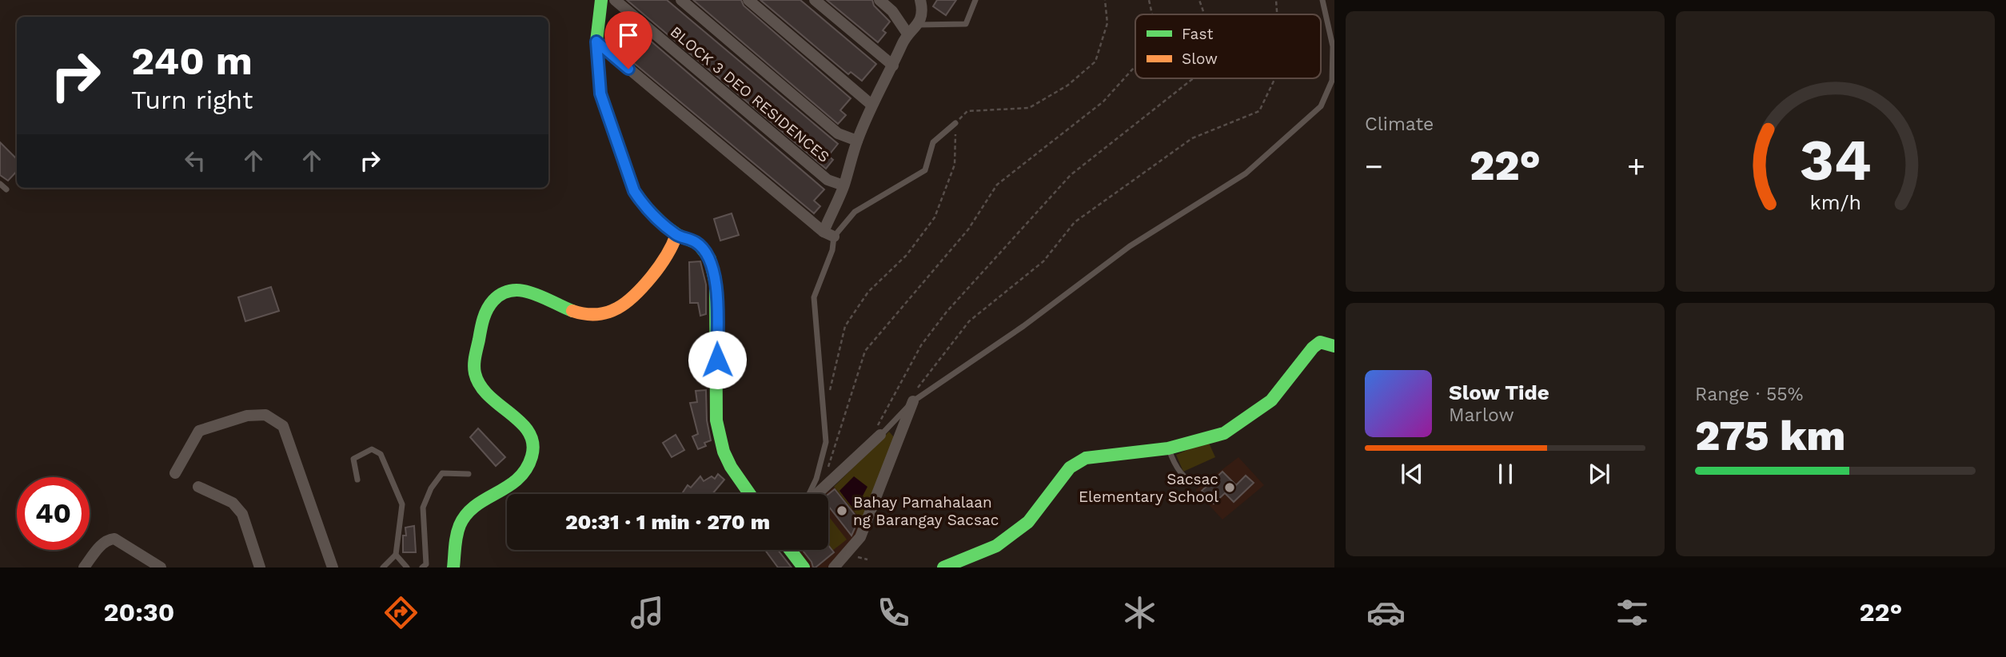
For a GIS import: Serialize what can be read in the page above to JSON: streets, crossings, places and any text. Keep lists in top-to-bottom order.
{
  "streets": {
    "street": ["BLOCK 3 DEO RESIDENCES"]
  },
  "places": ["Sacsac Elementary School", "Bahay Pamahalaan ng Barangay Sacsac"],
  "legend": ["Fast", "Slow"],
  "page": {
    "tile": [
      "Climate",
      ["Range · 55%", "275 km"]
    ],
    "turn": ["240 m", "Turn right"],
    "heat": ["−", "22°", "+"],
    "song": ["Slow Tide", "Marlow"],
    "limit": "40",
    "trip": "20:31 · 1 min · 270 m",
    "tabs": ["20:30", "22°"],
    "gauge": ["34", "km/h"]
  }
}
